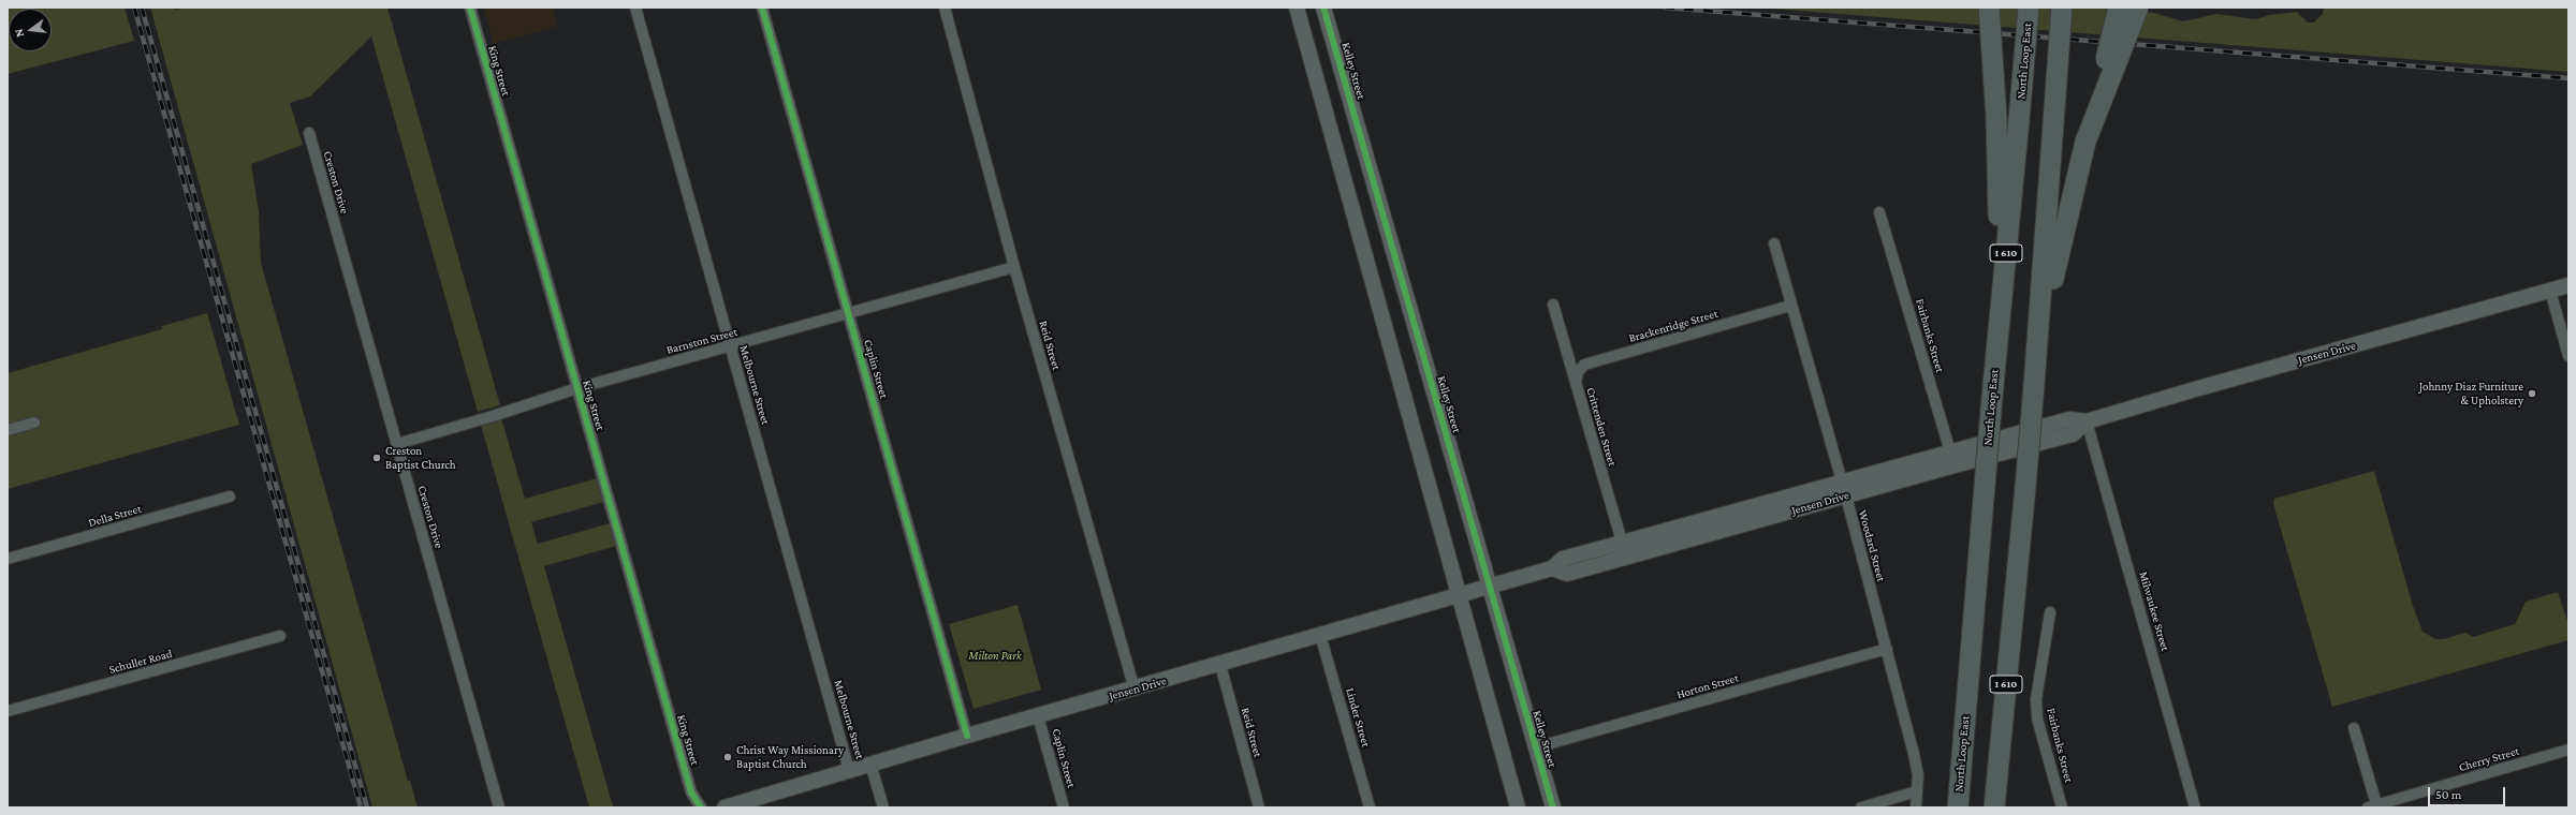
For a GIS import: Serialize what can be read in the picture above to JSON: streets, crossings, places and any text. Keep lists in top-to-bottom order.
{
  "streets": {
    "highway": ["North Loop East", "I 610"],
    "main road": ["Kelley Street", "Jensen Drive"],
    "street": [
      "King Street",
      "Creston Drive",
      "Brackenridge Street",
      "Fairbanks Street",
      "Barnston Street",
      "Reid Street",
      "Caplin Street",
      "Melbourne Street",
      "Crittenden Street",
      "Della Street",
      "Woodard Street",
      "Milwaukee Street",
      "Schuller Road",
      "Horton Street",
      "Linder Street",
      "Cherry Street"
    ]
  },
  "crossings": [
    ["King Street", "Barnston Street"],
    ["Kelley Street", "Jensen Drive"],
    ["Kelley Street", "Horton Street"],
    ["Creston Drive", "Barnston Street"],
    ["Brackenridge Street", "Crittenden Street"],
    ["Brackenridge Street", "Woodard Street"],
    ["Fairbanks Street", "Jensen Drive"],
    ["Barnston Street", "Reid Street"],
    ["Barnston Street", "Caplin Street"],
    ["Barnston Street", "Melbourne Street"],
    ["Reid Street", "Jensen Drive"],
    ["Jensen Drive", "Caplin Street"],
    ["Jensen Drive", "Melbourne Street"],
    ["Jensen Drive", "Crittenden Street"],
    ["Jensen Drive", "Woodard Street"],
    ["Jensen Drive", "Milwaukee Street"],
    ["Jensen Drive", "Linder Street"],
    ["Woodard Street", "Horton Street"]
  ],
  "parks": ["Milton Park"],
  "places": ["Johnny Diaz Furniture & Upholstery", "Creston Baptist Church", "Christ Way Missionary Baptist Church"],
  "scale_bar": "50 m",
  "north": "left"
}
